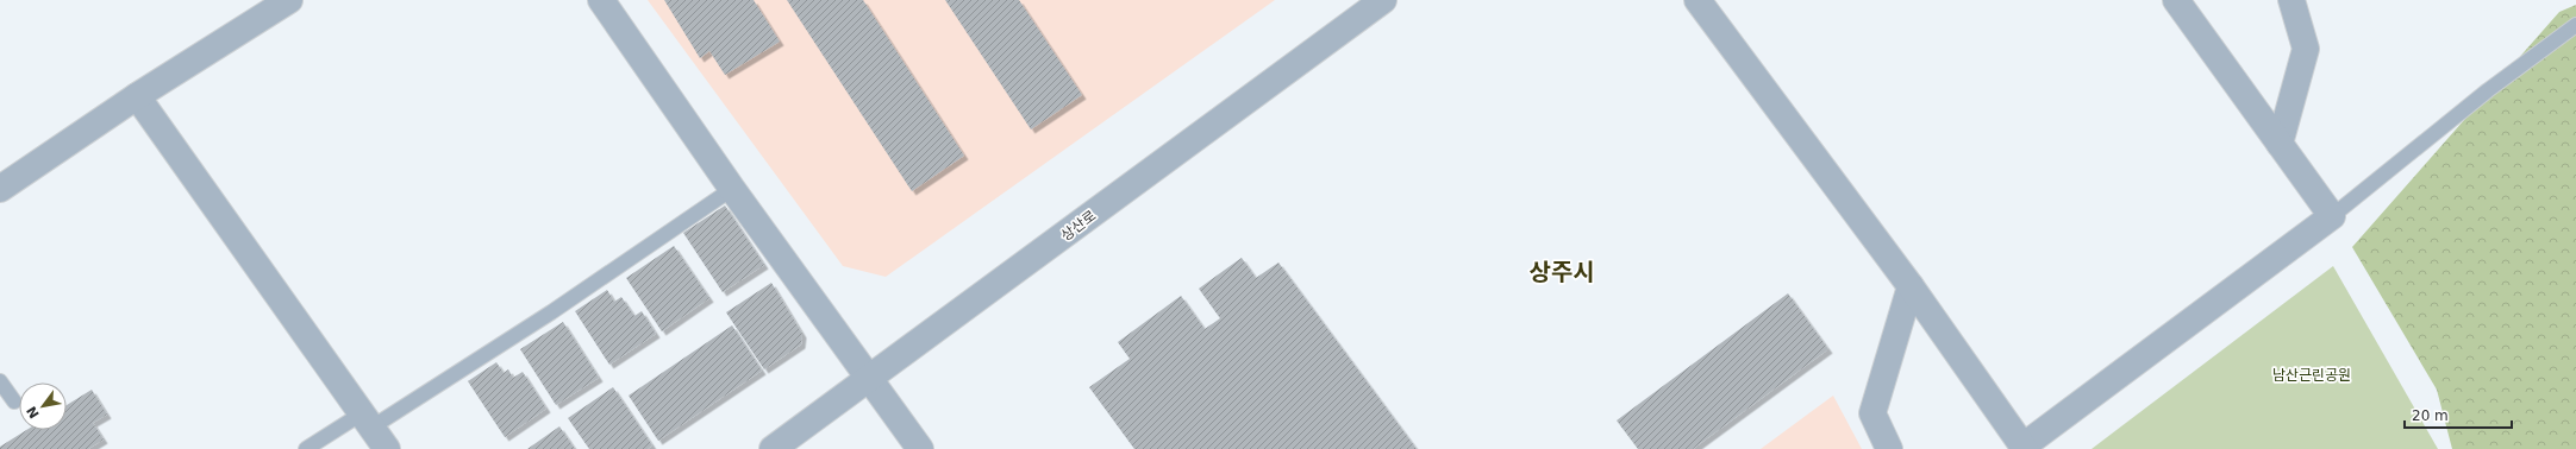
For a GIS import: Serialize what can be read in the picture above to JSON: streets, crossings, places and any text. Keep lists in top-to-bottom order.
{
  "streets": {
    "street": ["상산로"]
  },
  "districts": ["상주시"],
  "parks": ["남산근린공원"],
  "scale_bar": "20 m",
  "north": "bottom left"
}
